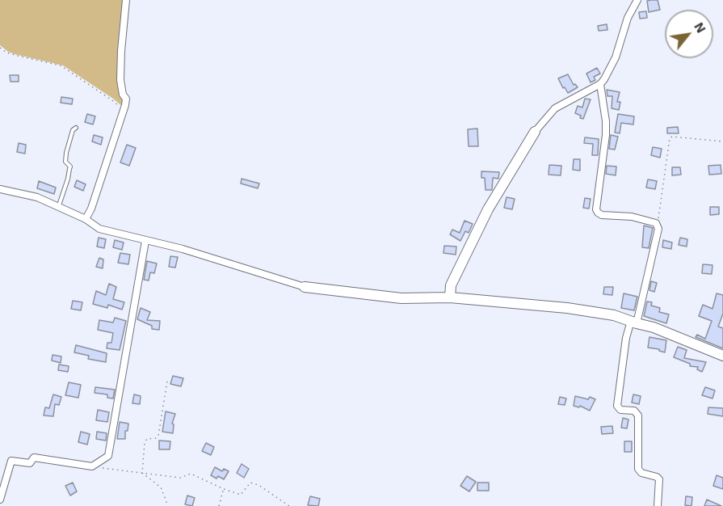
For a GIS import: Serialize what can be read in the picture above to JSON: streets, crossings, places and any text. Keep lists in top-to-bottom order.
{
  "north": "top right"
}
